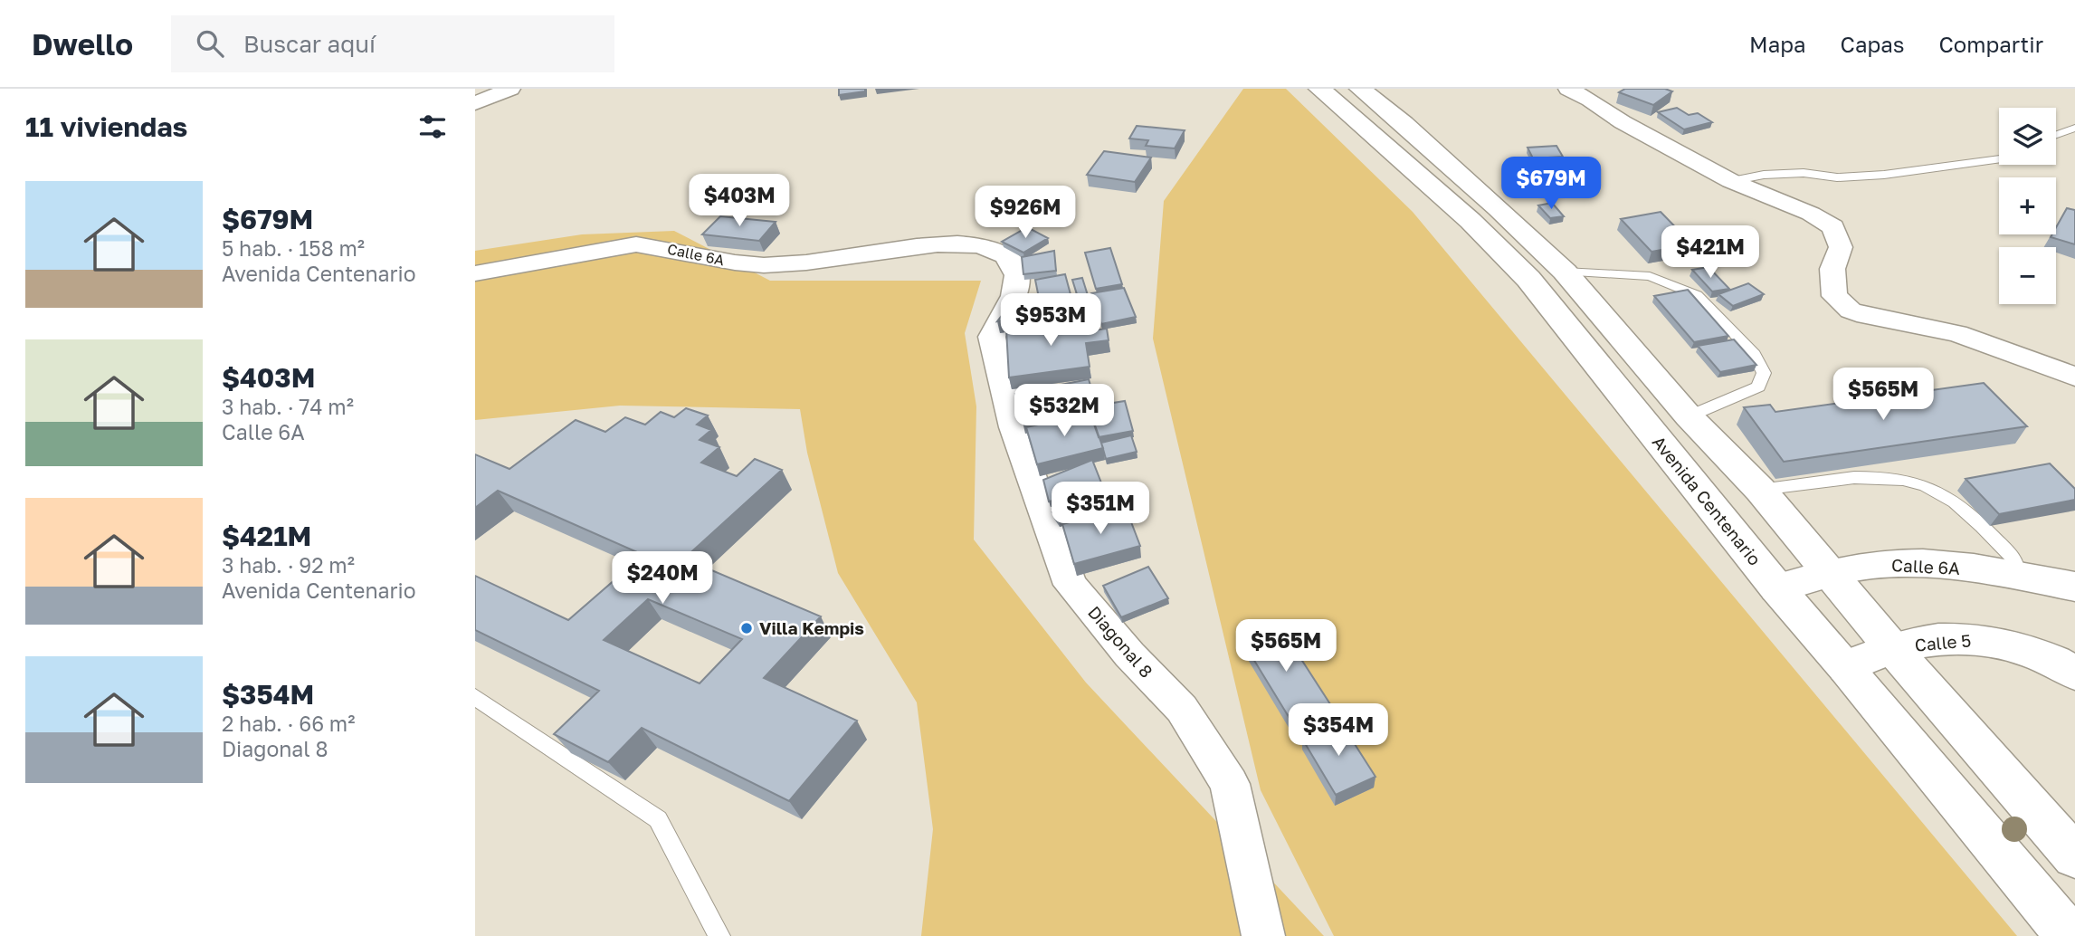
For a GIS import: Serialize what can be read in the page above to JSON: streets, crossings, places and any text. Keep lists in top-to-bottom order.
{
  "streets": {
    "main road": ["Calle 6A", "Avenida Centenario", "Calle 5"],
    "street": ["Diagonal 8"]
  },
  "crossings": [
    ["Calle 6A", "Avenida Centenario"],
    ["Calle 6A", "Diagonal 8"],
    ["Avenida Centenario", "Calle 5"]
  ],
  "places": ["Villa Kempis"],
  "page": {
    "header": "Dwello",
    "search": "Buscar aquí",
    "nav": ["Mapa", "Capas", "Compartir"],
    "heading": "11 viviendas",
    "map_buttons": ["+", "−"],
    "price": [
      "$679M",
      "$403M",
      "$926M",
      "$421M",
      "$953M",
      "$565M",
      "$532M",
      "$351M",
      "$240M",
      "$565M",
      "$354M"
    ],
    "list": [
      {
        "name": "$679M",
        "note": "5 hab. · 158 m² · Avenida Centenario"
      },
      {
        "name": "$403M",
        "note": "3 hab. · 74 m² · Calle 6A"
      },
      {
        "name": "$421M",
        "note": "3 hab. · 92 m² · Avenida Centenario"
      },
      {
        "name": "$354M",
        "note": "2 hab. · 66 m² · Diagonal 8"
      }
    ]
  }
}
